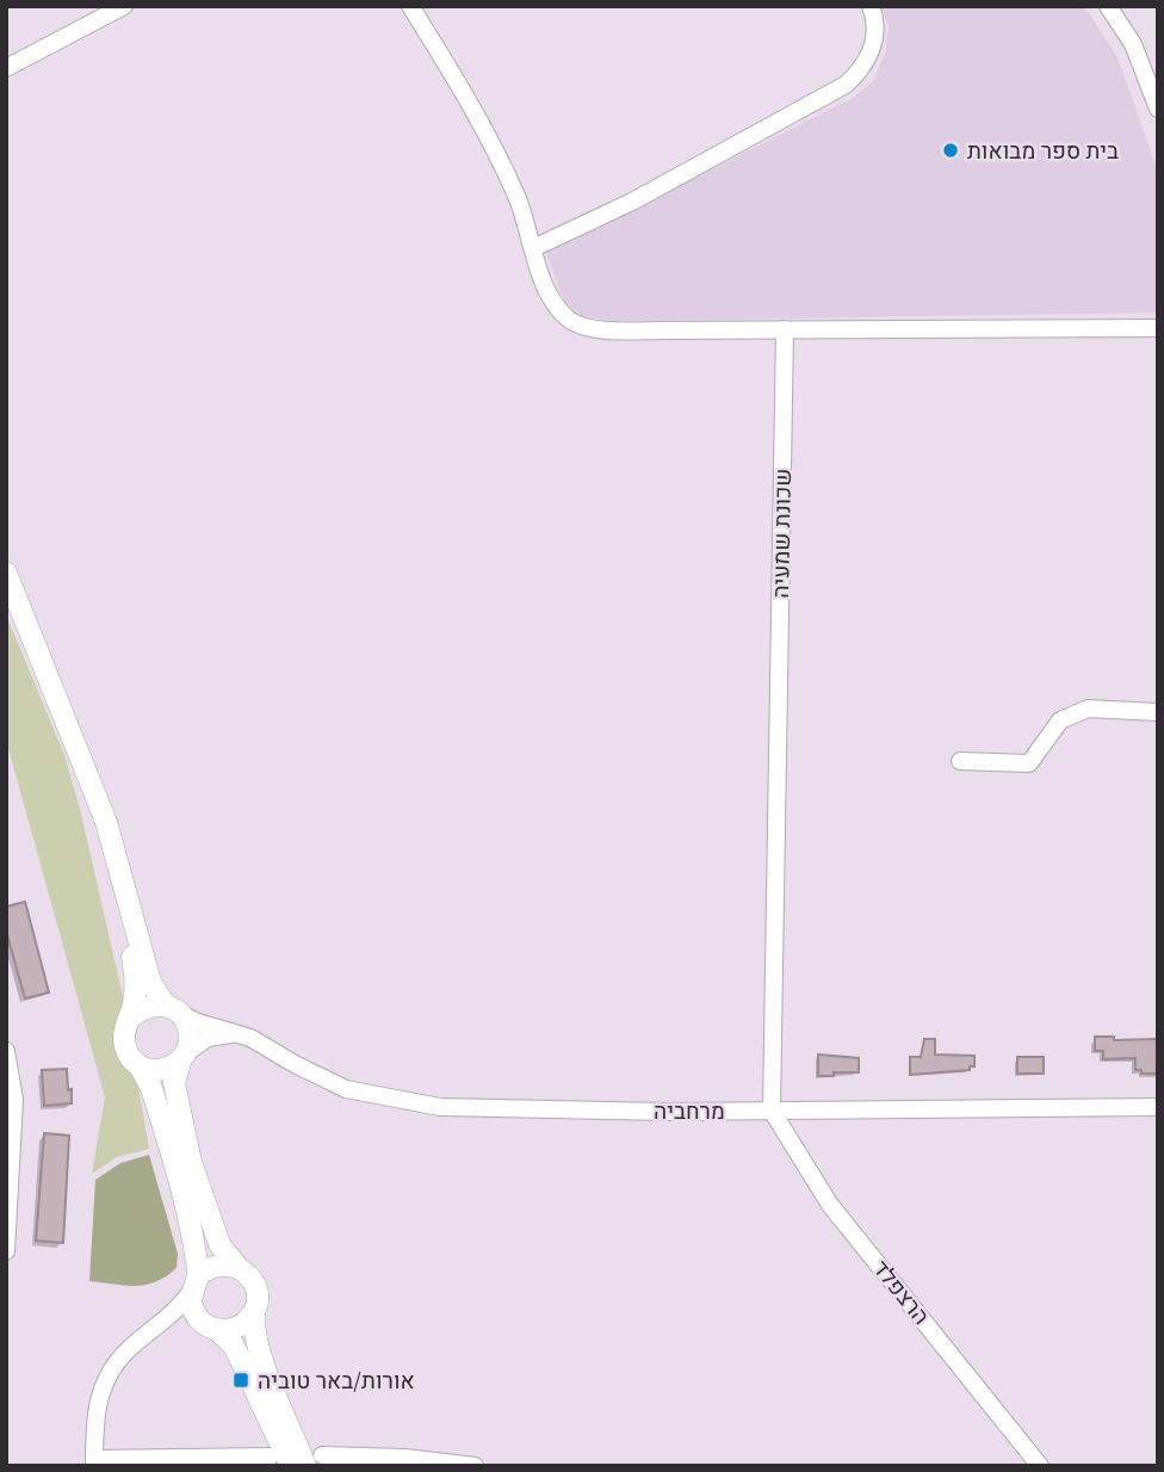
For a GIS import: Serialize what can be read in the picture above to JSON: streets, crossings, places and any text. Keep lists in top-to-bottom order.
{
  "streets": {
    "street": ["שכונת שמעיה", "מרחביה", "הרצפלד"]
  },
  "crossings": [
    ["שכונת שמעיה", "מרחביה"],
    ["שכונת שמעיה", "הרצפלד"],
    ["מרחביה", "הרצפלד"]
  ],
  "places": {
    "other": ["בית ספר מבואות"],
    "transit": ["אורות/באר טוביה"]
  }
}
